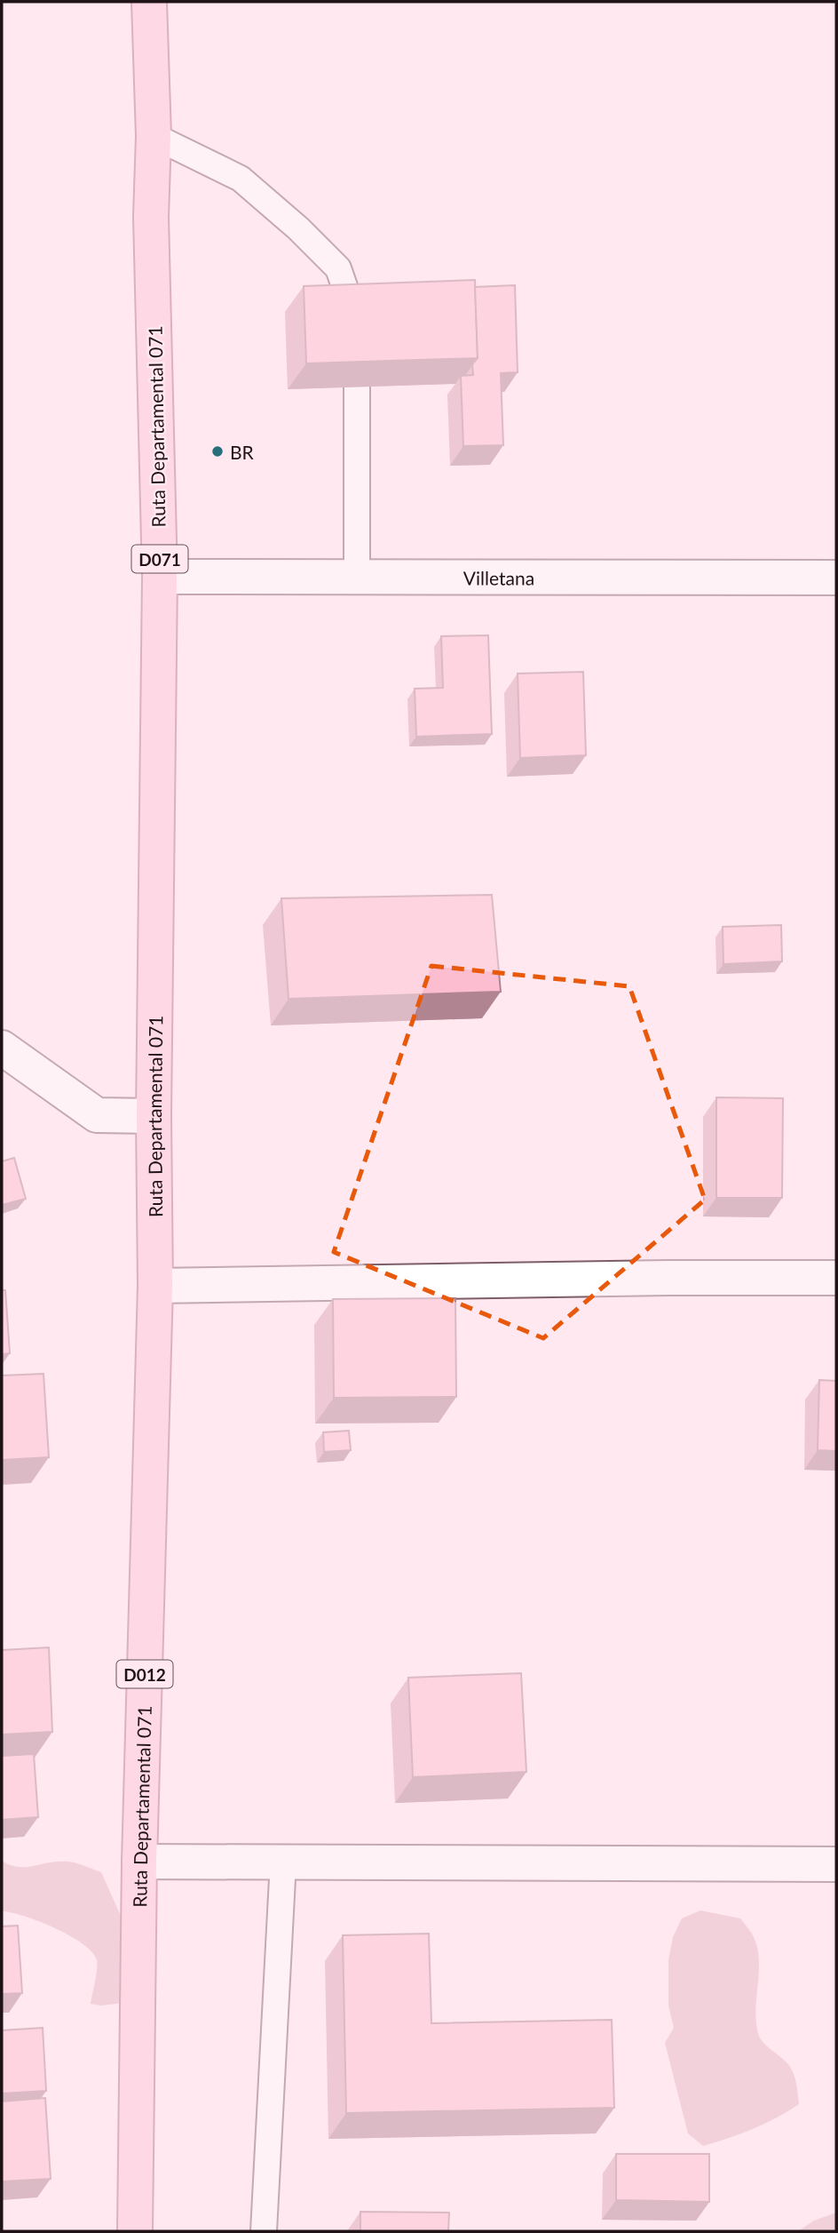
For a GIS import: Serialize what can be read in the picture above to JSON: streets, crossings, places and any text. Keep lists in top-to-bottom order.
{
  "streets": {
    "main road": ["Ruta Departamental 071", "D071", "D012"],
    "street": ["Villetana"]
  },
  "crossings": [
    ["Ruta Departamental 071", "Villetana"]
  ],
  "places": ["BR"]
}
